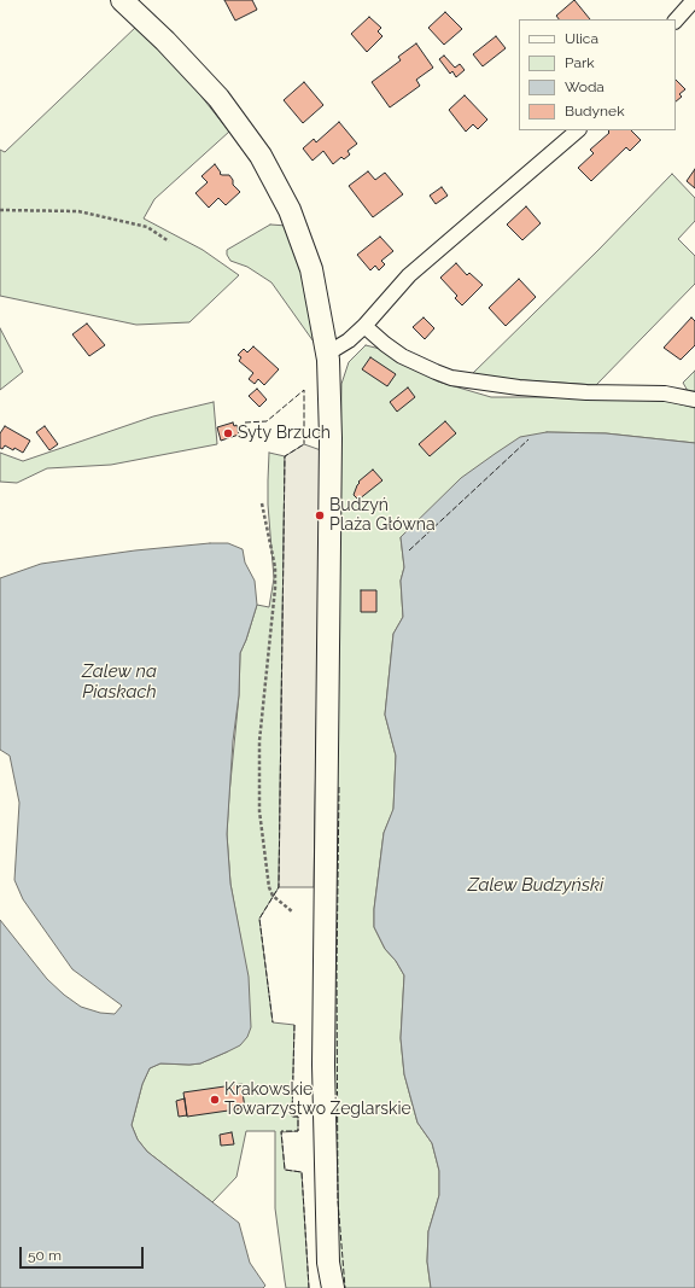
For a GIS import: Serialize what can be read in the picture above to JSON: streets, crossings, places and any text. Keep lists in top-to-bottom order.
{
  "water": ["Zalew na Piaskach", "Zalew Budzyński"],
  "places": ["Syty Brzuch", "Budzyń Plaża Główna", "Krakowskie Towarzystwo Żeglarskie"],
  "legend": [
    "Ulica",
    "Park",
    "Woda",
    "Budynek"
  ],
  "scale_bar": "50 m"
}
